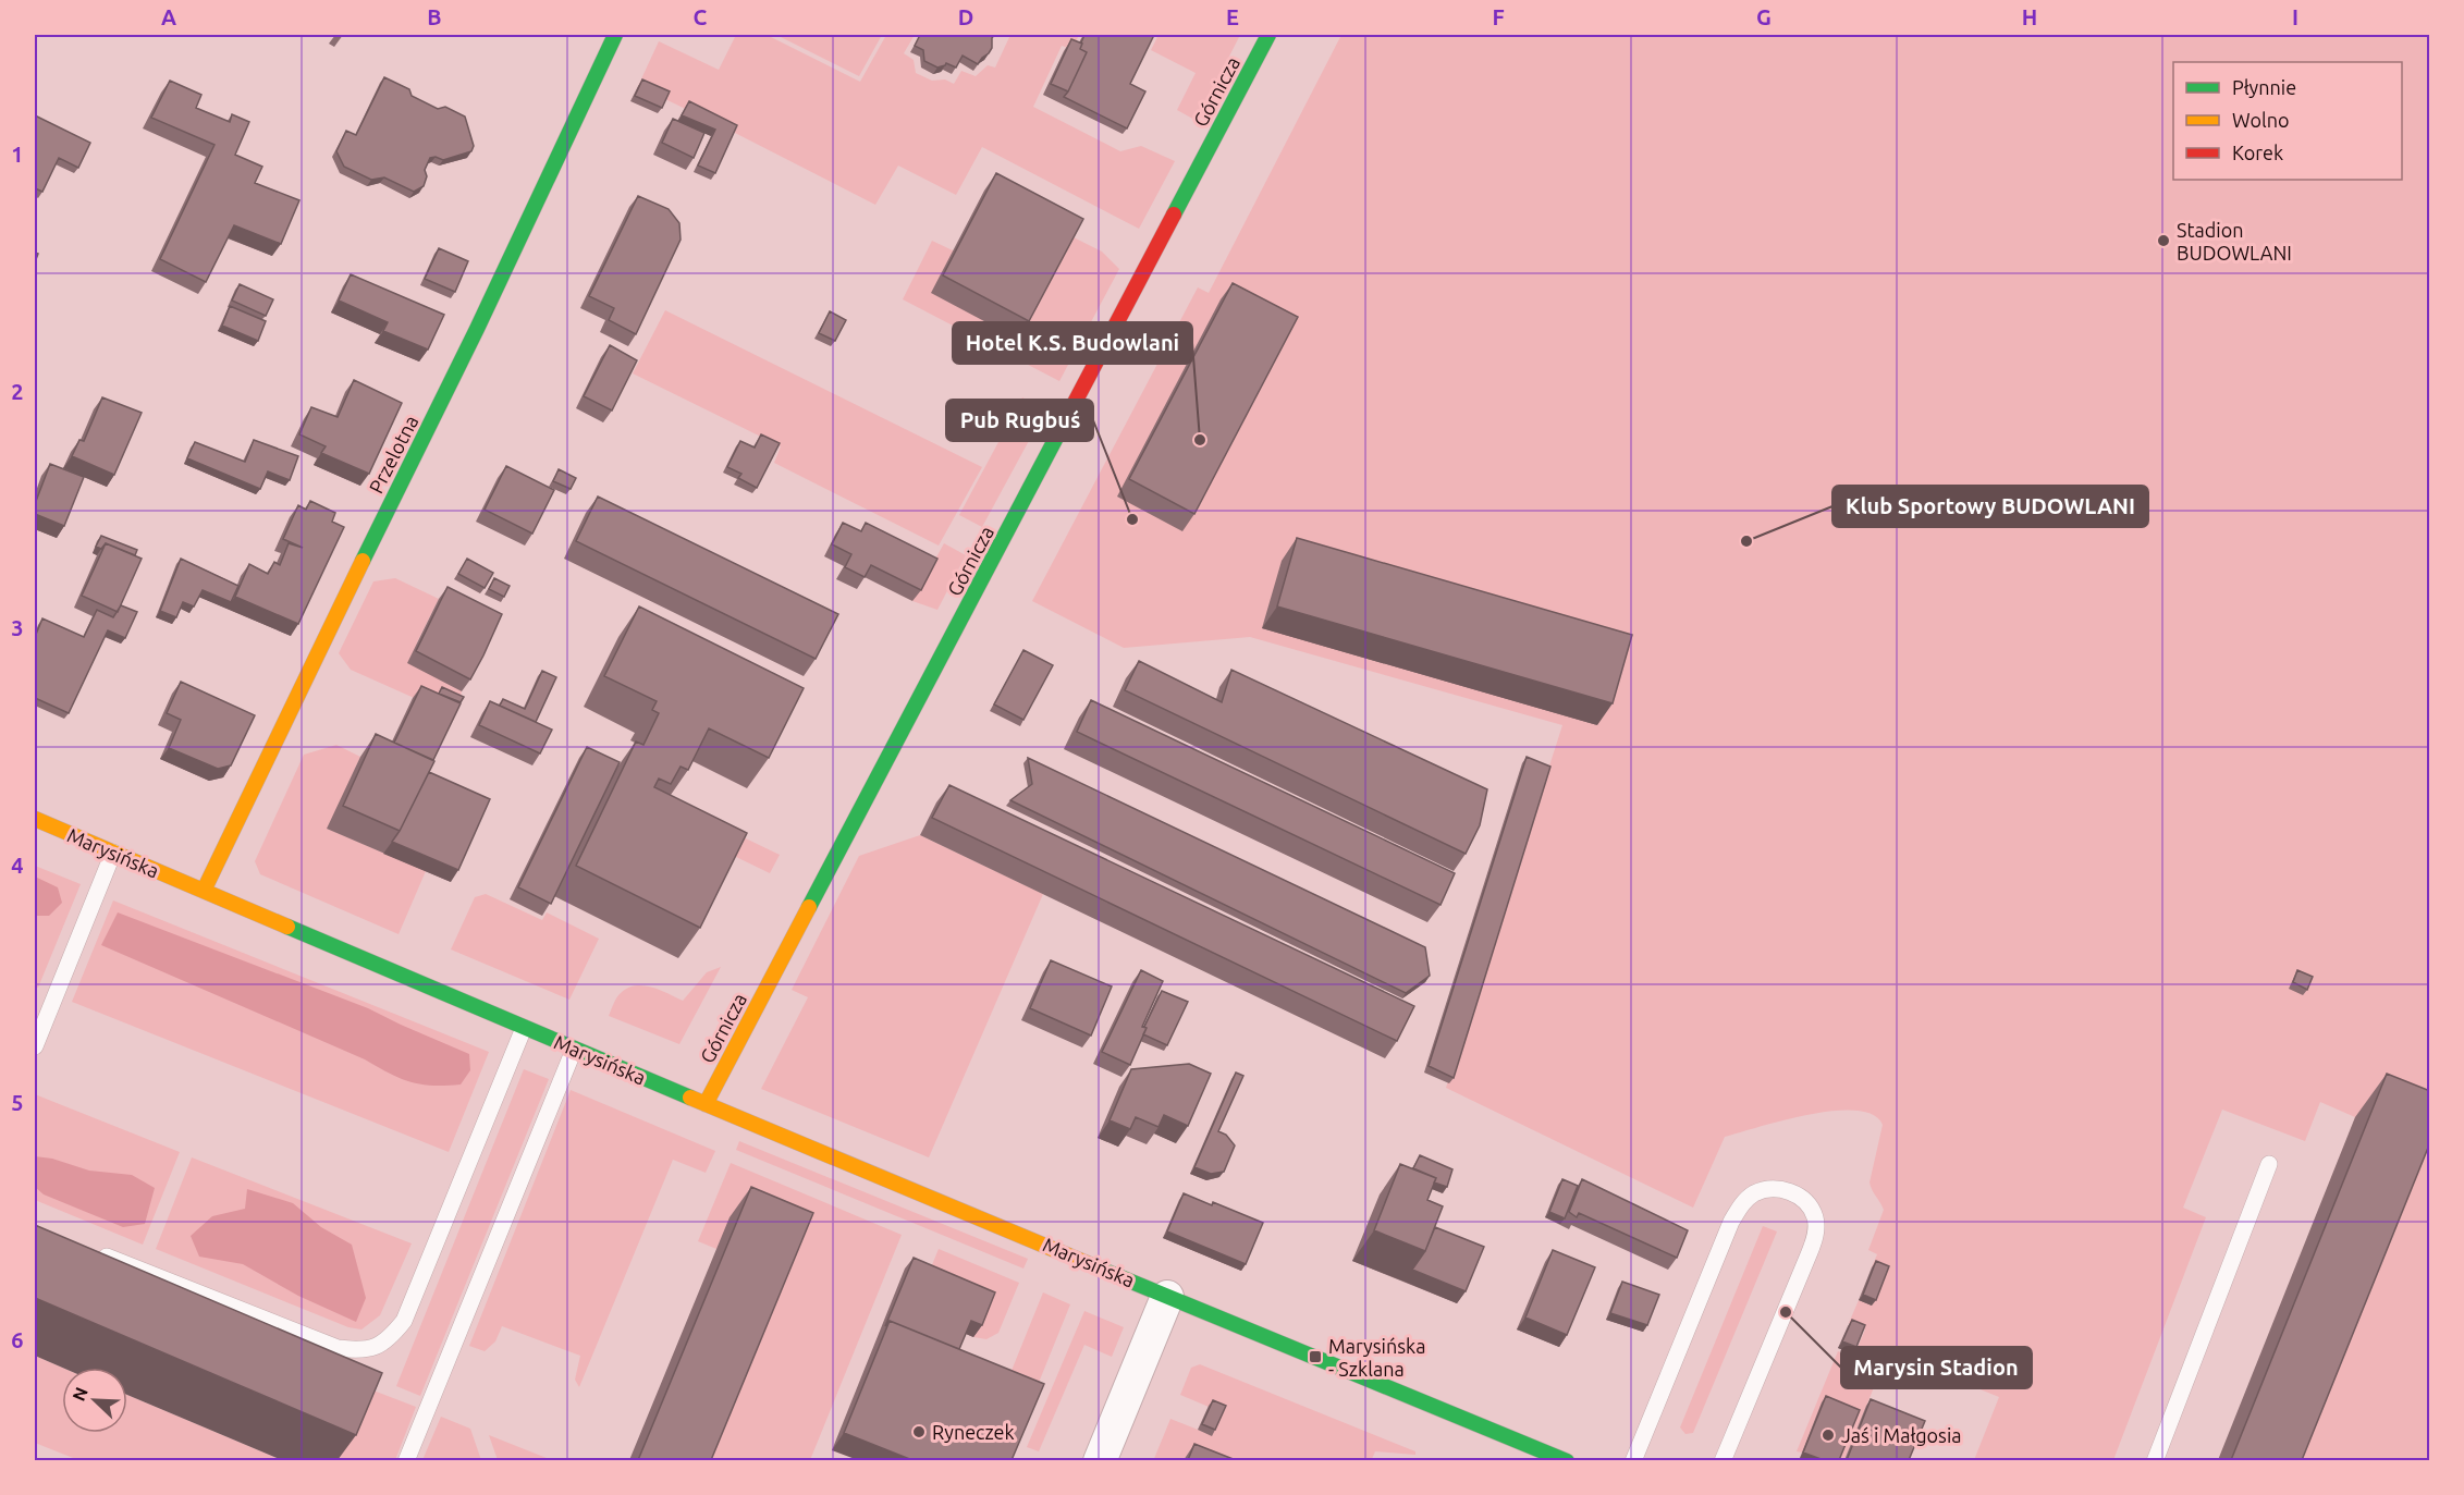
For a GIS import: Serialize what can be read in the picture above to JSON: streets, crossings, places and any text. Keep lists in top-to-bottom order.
{
  "streets": {
    "street": ["Górnicza", "Przelotna", "Marysińska"]
  },
  "crossings": [
    ["Górnicza", "Marysińska"],
    ["Przelotna", "Marysińska"]
  ],
  "places": {
    "other": [
      "Stadion BUDOWLANI",
      "Hotel K.S. Budowlani",
      "Pub Rugbuś",
      "Klub Sportowy BUDOWLANI",
      "Marysin Stadion",
      "Ryneczek",
      "Jaś i Małgosia"
    ],
    "transit": ["Marysińska - Szklana"]
  },
  "legend": ["Płynnie", "Wolno", "Korek"],
  "north": "top left",
  "grid": {
    "columns": [
      "A",
      "B",
      "C",
      "D",
      "E",
      "F",
      "G",
      "H",
      "I"
    ],
    "rows": [
      "1",
      "2",
      "3",
      "4",
      "5",
      "6"
    ]
  }
}
